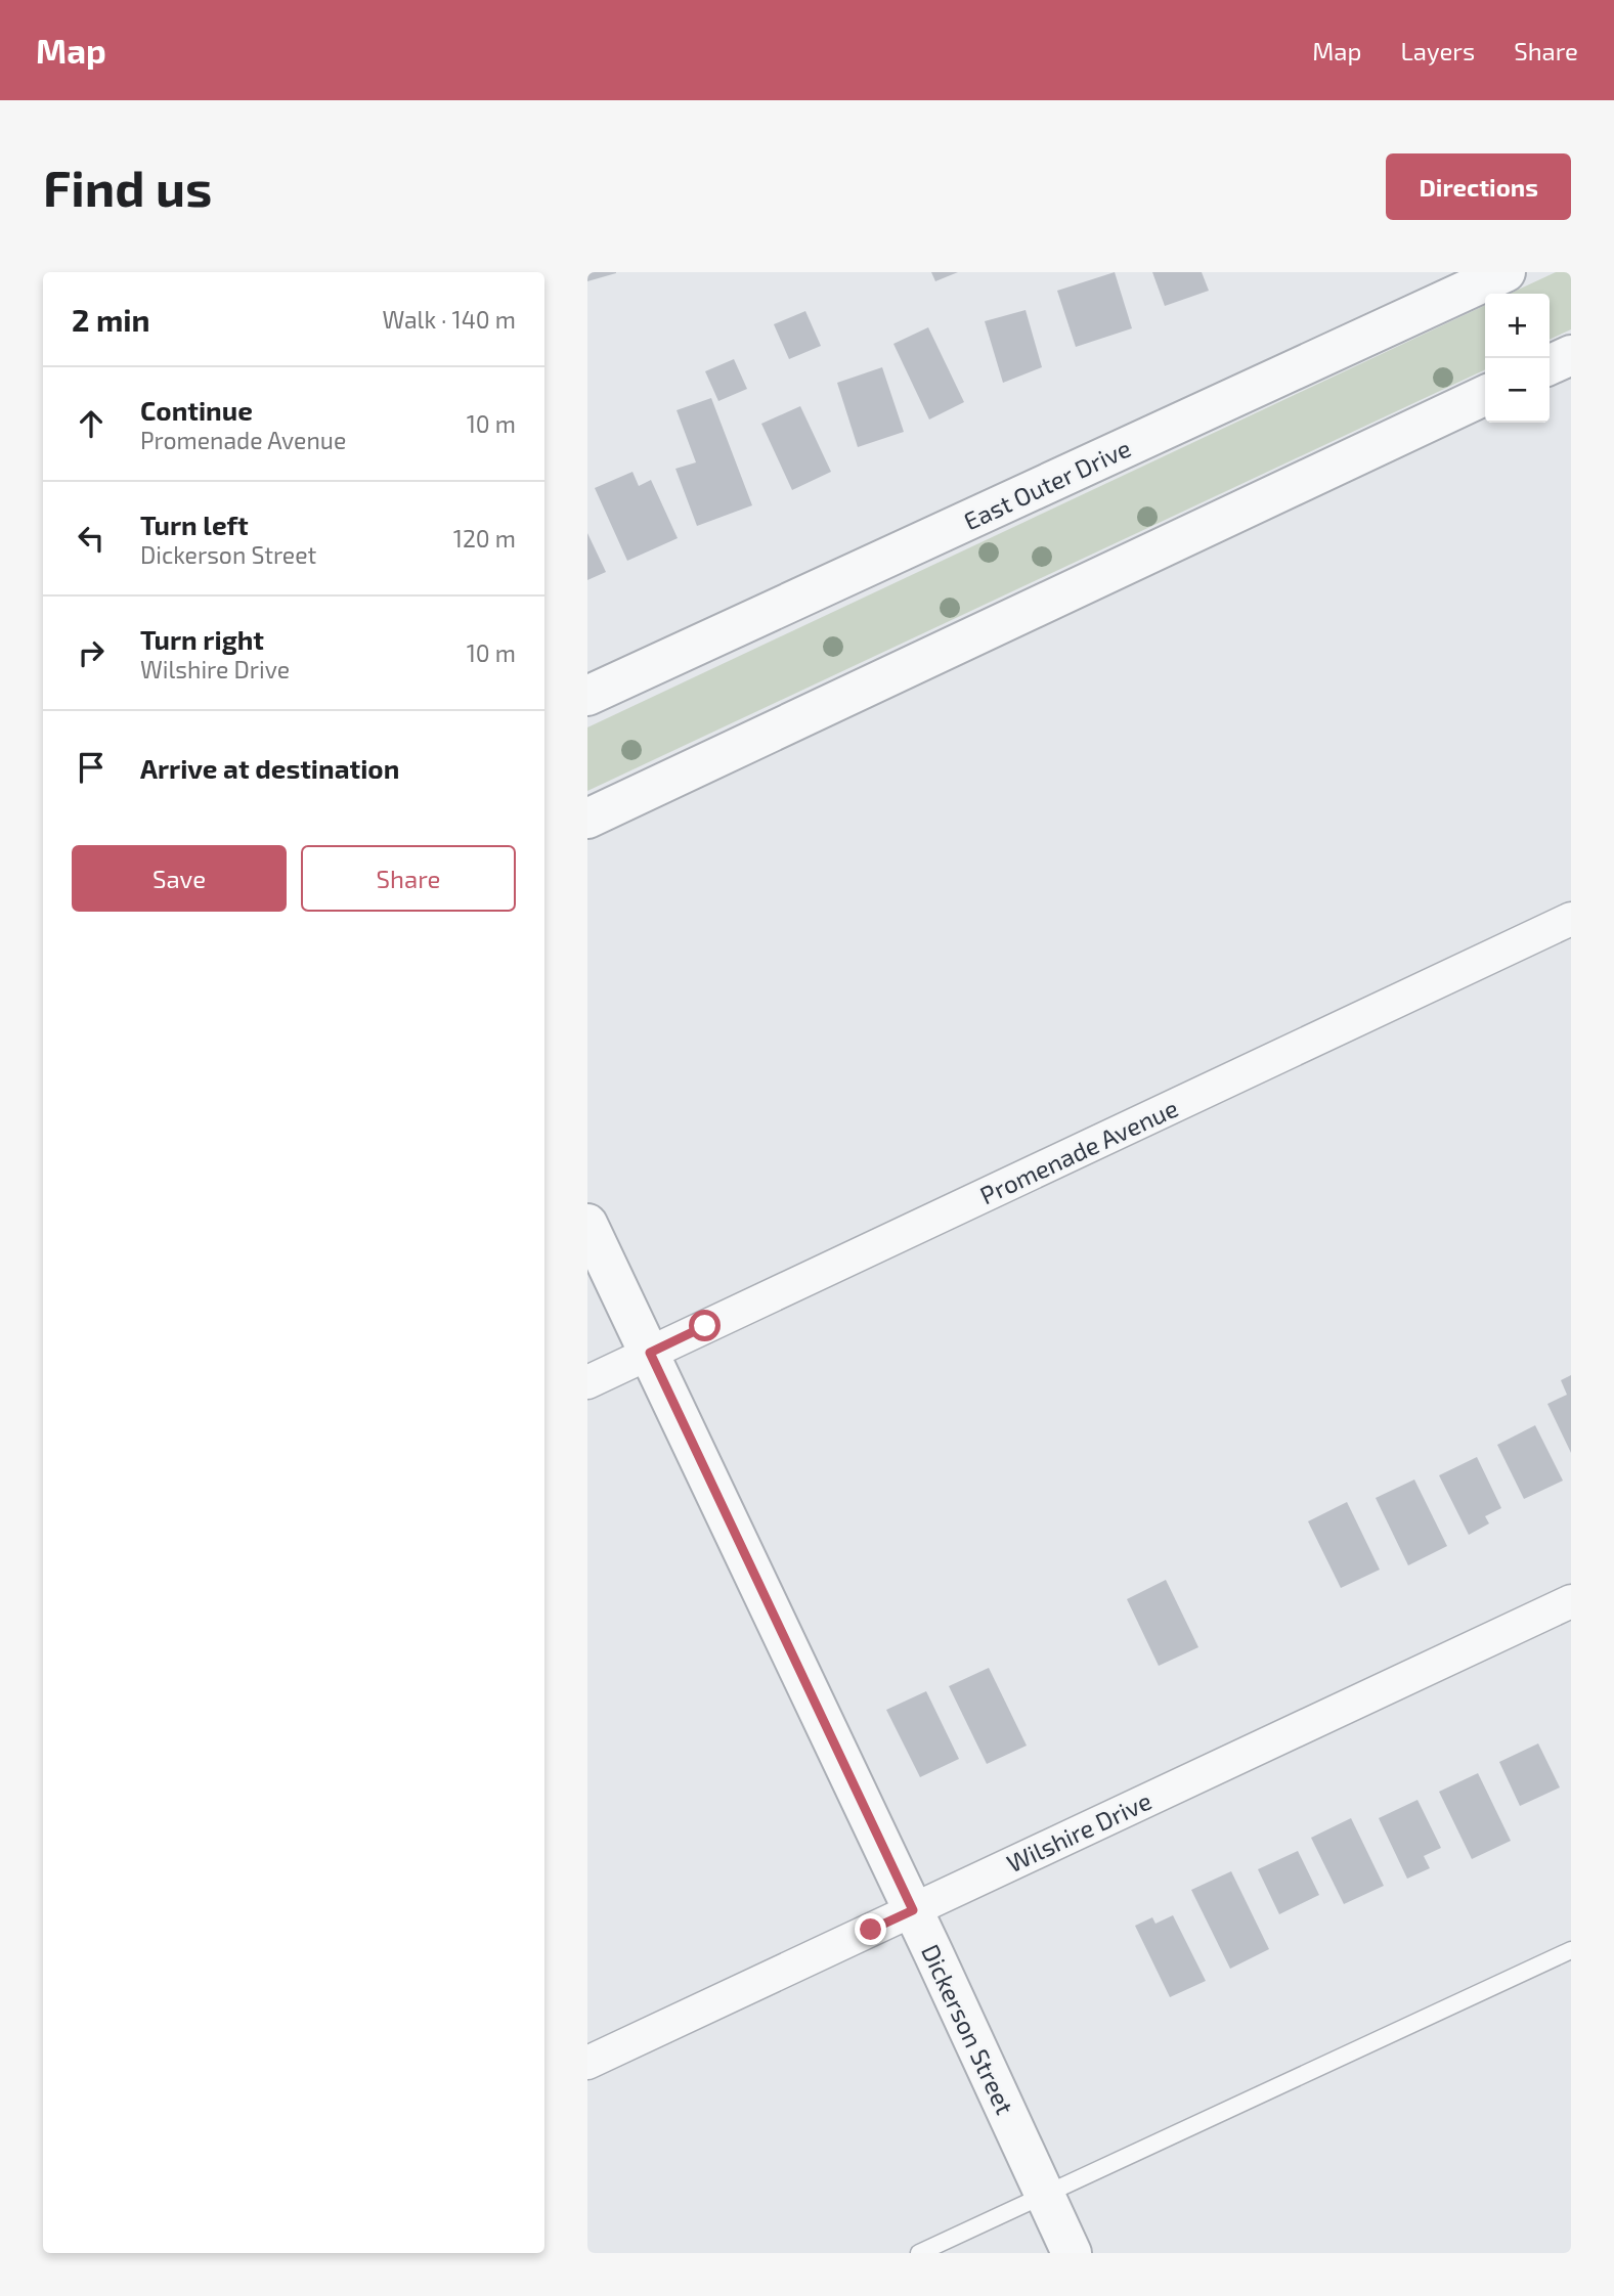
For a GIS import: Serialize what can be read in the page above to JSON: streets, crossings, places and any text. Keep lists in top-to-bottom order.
{
  "streets": {
    "street": [
      "East Outer Drive",
      "Promenade Avenue",
      "Wilshire Drive",
      "Dickerson Street"
    ]
  },
  "crossings": [
    ["Promenade Avenue", "Dickerson Street"],
    ["Wilshire Drive", "Dickerson Street"]
  ],
  "page": {
    "header": "Map",
    "nav": ["Map", "Layers", "Share"],
    "buttons": [
      "Directions",
      ["Save", "Share"]
    ],
    "title": "Find us",
    "heading": ["2 min", "Walk · 140 m"],
    "map_buttons": ["+", "−"],
    "list": [
      ["Continue", "Promenade Avenue", "10 m"],
      ["Turn left", "Dickerson Street", "120 m"],
      ["Turn right", "Wilshire Drive", "10 m"],
      "Arrive at destination"
    ]
  }
}
